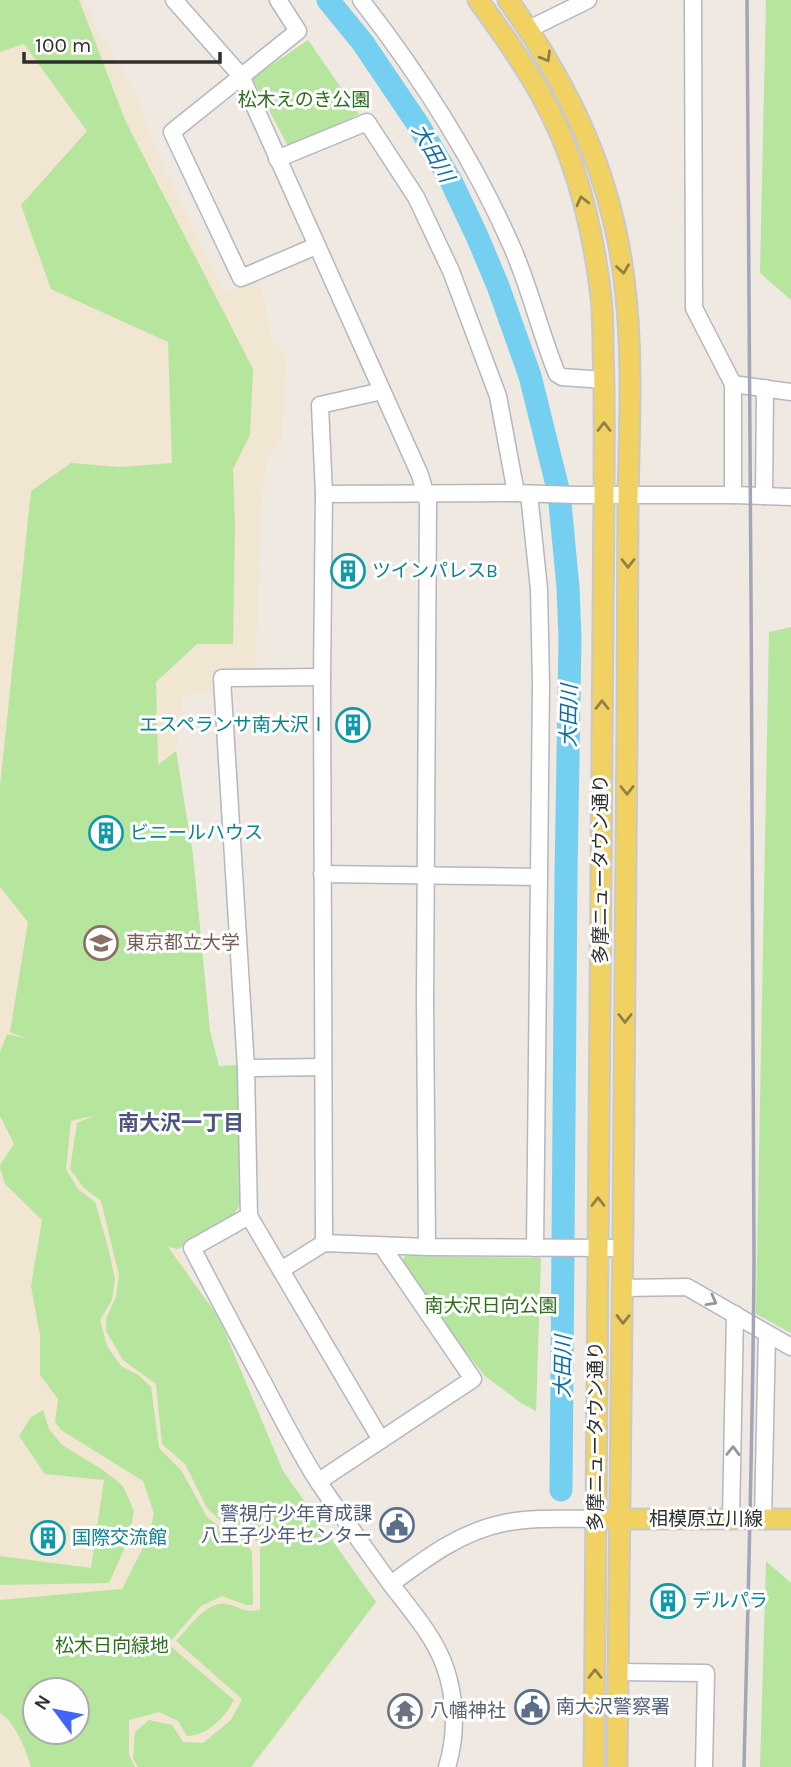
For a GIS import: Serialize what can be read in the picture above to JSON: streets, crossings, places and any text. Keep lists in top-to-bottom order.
{
  "streets": {
    "main road": ["多摩ニュータウン通り", "相模原立川線"]
  },
  "crossings": [
    ["多摩ニュータウン通り", "相模原立川線"]
  ],
  "districts": ["南大沢一丁目"],
  "water": ["大田川"],
  "parks": ["松木えのき公園", "南大沢日向公園", "松木日向緑地"],
  "places": {
    "building": [
      "ツインパレスB",
      "エスペランサ南大沢Ⅰ",
      "ビニールハウス",
      "国際交流館",
      "デルパラ"
    ],
    "school or university": ["東京都立大学"],
    "public building": ["警視庁少年育成課 八王子少年センター", "南大沢警察署"],
    "temple": ["八幡神社"]
  },
  "scale_bar": "100 m",
  "north": "top left"
}
